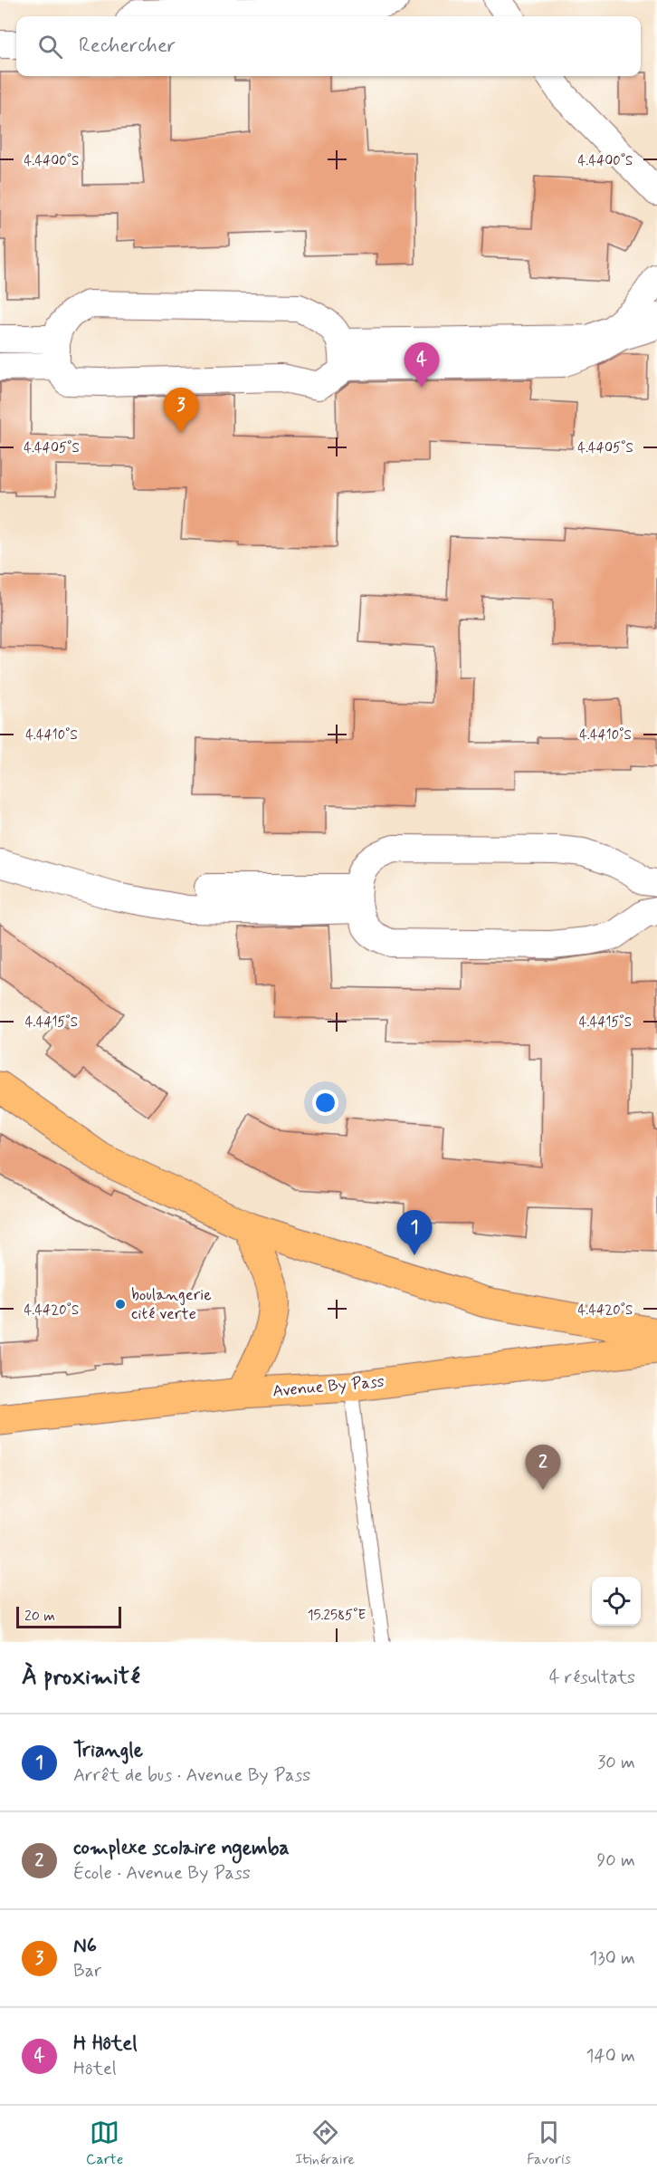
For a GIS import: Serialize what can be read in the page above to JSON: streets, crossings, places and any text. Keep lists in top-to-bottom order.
{
  "streets": {
    "highway": ["Avenue By Pass"]
  },
  "places": ["boulangerie cité verte"],
  "scale_bar": "20 m",
  "page": {
    "search": "Rechercher",
    "pins": [
      "4",
      "3",
      "1",
      "2"
    ],
    "scale": "20 m",
    "heading": ["À proximité", "4 résultats"],
    "list": [
      {
        "mark": "1",
        "name": "Triangle",
        "note": "Arrêt de bus · Avenue By Pass",
        "value": "30 m"
      },
      {
        "mark": "2",
        "name": "complexe scolaire ngemba",
        "note": "École · Avenue By Pass",
        "value": "90 m"
      },
      {
        "mark": "3",
        "name": "N6",
        "note": "Bar",
        "value": "130 m"
      },
      {
        "mark": "4",
        "name": "H Hôtel",
        "note": "Hôtel",
        "value": "140 m"
      }
    ],
    "nav": ["Carte", "Itinéraire", "Favoris"]
  },
  "coordinates": [
    "4.4400°S",
    "4.4405°S",
    "4.4410°S",
    "4.4415°S",
    "4.4420°S",
    "15.2585°E"
  ]
}
